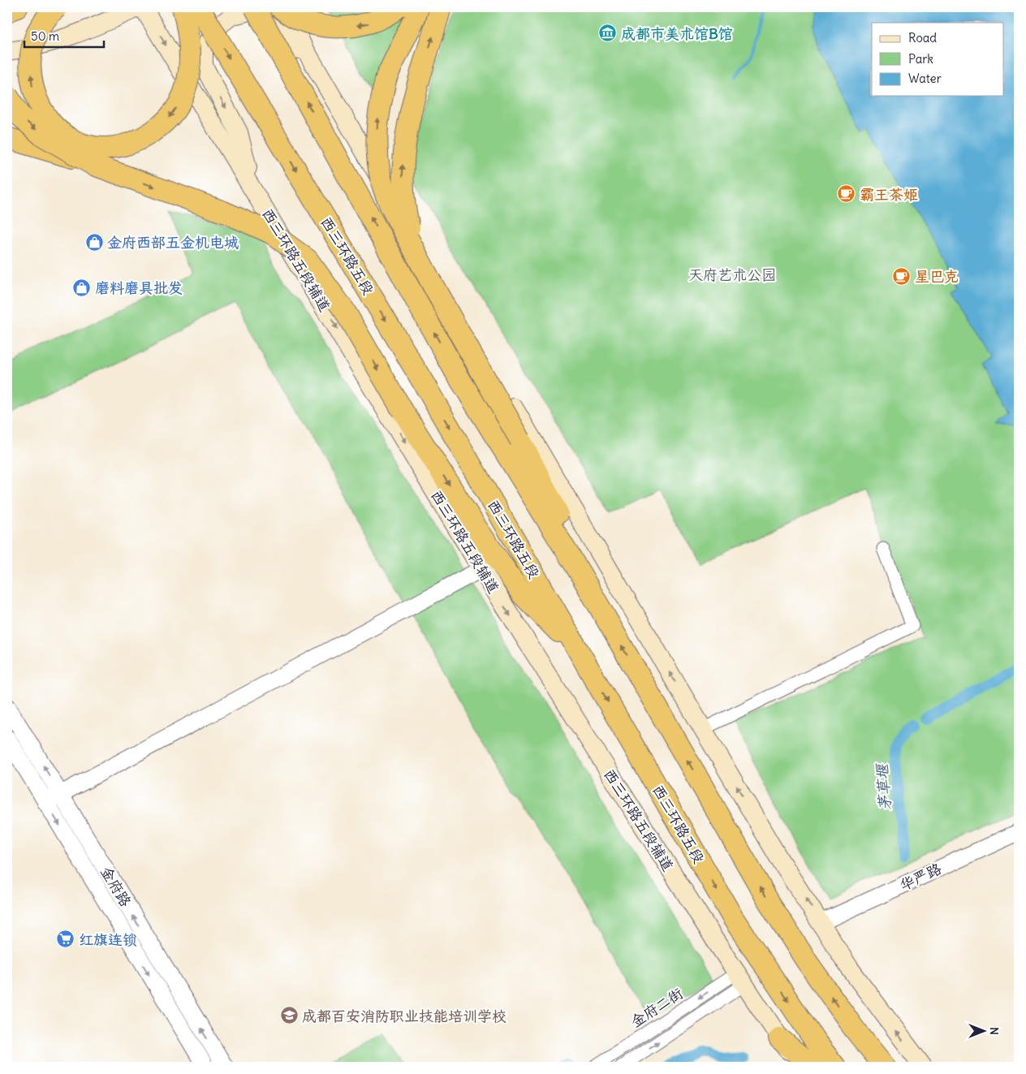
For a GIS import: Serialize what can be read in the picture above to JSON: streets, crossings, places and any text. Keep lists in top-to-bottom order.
{
  "streets": {
    "highway": ["西三环路五段"],
    "main road": ["西三环路五段辅道"],
    "street": ["华严路", "金府路", "金府二街"]
  },
  "crossings": [
    ["西三环路五段辅道", "金府二街"]
  ],
  "water": ["茅草堰"],
  "parks": ["天府艺术公园"],
  "places": {
    "museum": ["成都市美术馆B馆"],
    "cafe": ["霸王茶姬", "星巴克"],
    "shop": ["金府西部五金机电城", "磨料磨具批发"],
    "supermarket": ["红旗连锁"],
    "school or university": ["成都百安消防职业技能培训学校"]
  },
  "legend": ["Road", "Park", "Water"],
  "scale_bar": "50 m",
  "north": "right"
}
